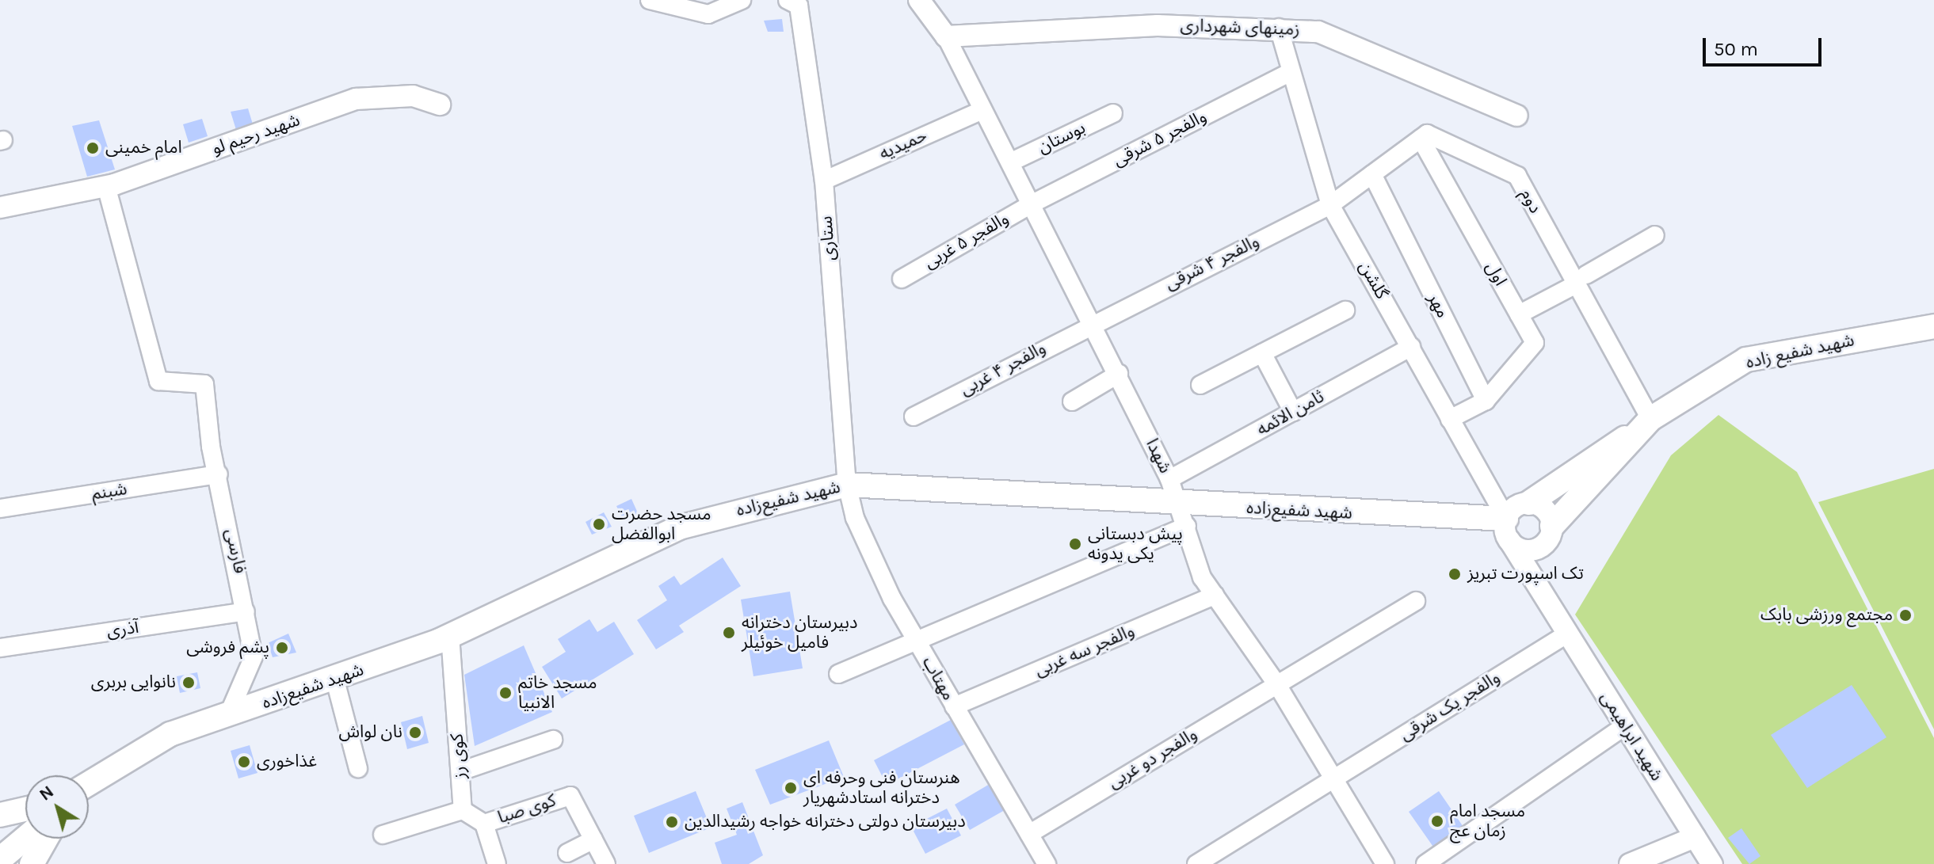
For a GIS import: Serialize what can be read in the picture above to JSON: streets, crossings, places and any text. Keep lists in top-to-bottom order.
{
  "streets": {
    "main road": ["شهید شفیع زاده", "شهید شفیع‌زاده"],
    "street": [
      "زمینهای شهرداری",
      "شهید رحیم لو",
      "بوستان",
      "والفجر ۵ شرقی",
      "حمیدیه",
      "دوم",
      "ستاری",
      "والفجر ۵ غربی",
      "والفجر ۴ شرقی",
      "اول",
      "گلشن",
      "مهر",
      "والفجر ۴ غربی",
      "ثامن الائمه",
      "شهدا",
      "شبنم",
      "فارسی",
      "آذری",
      "والفجر سه غربی",
      "مهتاب",
      "والفجر یک شرقی",
      "شهید ابراهیمی",
      "کوی رز",
      "والفجر دو غربی",
      "کوی صبا"
    ]
  },
  "crossings": [
    ["زمینهای شهرداری", "گلشن"],
    ["زمینهای شهرداری", "شهدا"],
    ["شهید رحیم لو", "فارسی"],
    ["بوستان", "شهدا"],
    ["والفجر ۵ شرقی", "والفجر ۵ غربی"],
    ["والفجر ۵ شرقی", "گلشن"],
    ["والفجر ۵ شرقی", "شهدا"],
    ["حمیدیه", "ستاری"],
    ["حمیدیه", "شهدا"],
    ["دوم", "اول"],
    ["دوم", "شهید شفیع زاده"],
    ["ستاری", "شهید شفیع‌زاده"],
    ["ستاری", "مهتاب"],
    ["والفجر ۵ غربی", "شهدا"],
    ["والفجر ۴ شرقی", "گلشن"],
    ["والفجر ۴ شرقی", "والفجر ۴ غربی"],
    ["والفجر ۴ شرقی", "شهدا"],
    ["اول", "مهر"],
    ["گلشن", "شهید شفیع زاده"],
    ["گلشن", "ثامن الائمه"],
    ["گلشن", "شهید شفیع‌زاده"],
    ["گلشن", "شهید ابراهیمی"],
    ["شهید شفیع زاده", "شهید شفیع‌زاده"],
    ["شهید شفیع زاده", "شهید ابراهیمی"],
    ["والفجر ۴ غربی", "شهدا"],
    ["ثامن الائمه", "شهدا"],
    ["شهدا", "شهید شفیع‌زاده"],
    ["شهدا", "والفجر سه غربی"],
    ["شهدا", "والفجر یک شرقی"],
    ["شهدا", "والفجر دو غربی"],
    ["شبنم", "فارسی"],
    ["شهید شفیع‌زاده", "فارسی"],
    ["شهید شفیع‌زاده", "مهتاب"],
    ["شهید شفیع‌زاده", "شهید ابراهیمی"],
    ["شهید شفیع‌زاده", "کوی رز"],
    ["فارسی", "آذری"],
    ["والفجر سه غربی", "مهتاب"],
    ["مهتاب", "والفجر دو غربی"],
    ["والفجر یک شرقی", "شهید ابراهیمی"]
  ],
  "places": [
    "امام خمینی",
    "مسجد حضرت ابوالفضل",
    "پیش دبستانی یکی یدونه",
    "تک اسپورت تبریز",
    "مجتمع ورزشی بابک",
    "دبیرستان دخترانه فامیل خوئیلر",
    "پشم فروشی",
    "نانوایی بربری",
    "مسجد خاتم الانبیا",
    "نان لواش",
    "غذاخوری",
    "هنرستان فنی وحرفه ای دخترانه استادشهریار",
    "مسجد امام زمان عج",
    "دبیرستان دولتی دخترانه خواجه رشیدالدین"
  ],
  "scale_bar": "50 m",
  "north": "top left"
}
